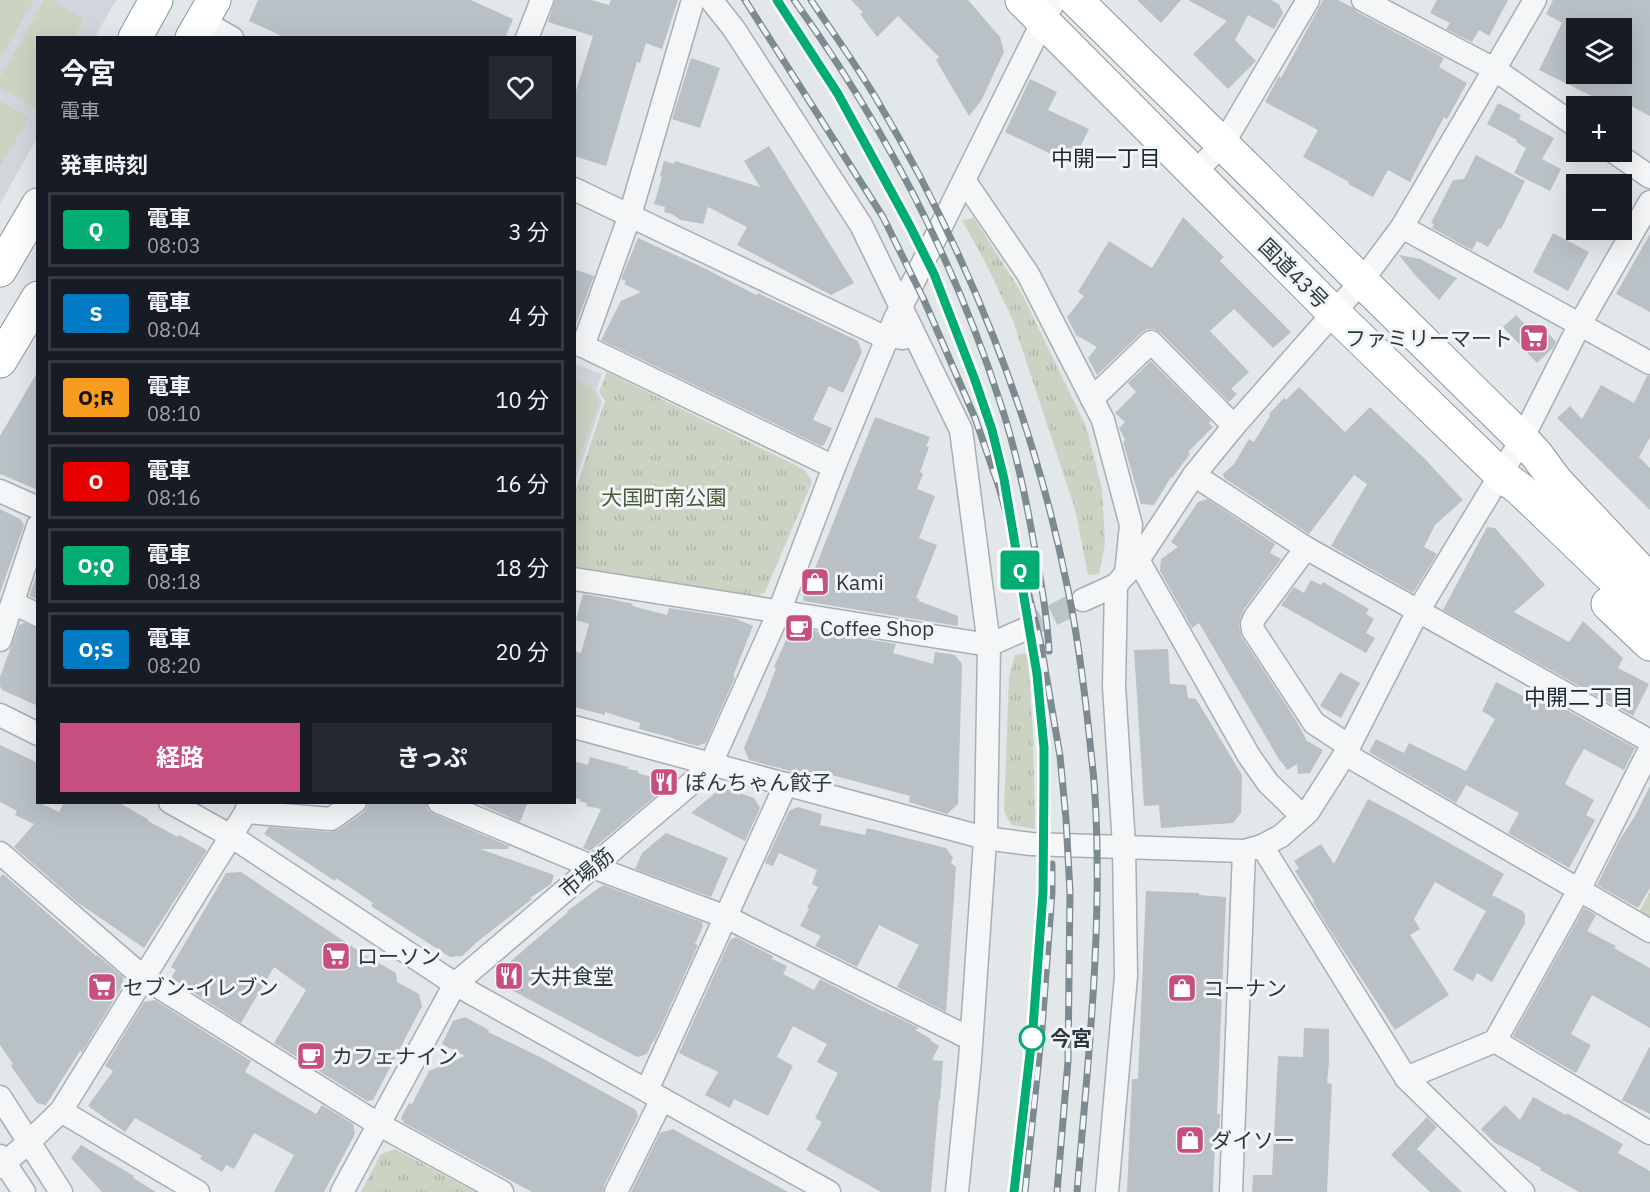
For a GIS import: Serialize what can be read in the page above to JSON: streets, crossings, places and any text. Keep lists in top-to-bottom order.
{
  "streets": {
    "highway": ["国道43号"],
    "street": ["市場筋"]
  },
  "crossings": [
    ["国道43号", "市場筋"]
  ],
  "districts": ["中開一丁目", "中開二丁目"],
  "parks": ["大国町南公園"],
  "places": {
    "supermarket": ["ファミリーマート", "ローソン", "セブン-イレブン"],
    "shop": ["Kami", "コーナン", "ダイソー"],
    "cafe": ["Coffee Shop", "カフェナイン"],
    "restaurant": ["ぽんちゃん餃子", "大井食堂"],
    "other": ["今宮"]
  },
  "page": {
    "on_map": "Q",
    "map_buttons": ["+", "−"],
    "heading": [
      ["今宮", "電車"],
      "発車時刻"
    ],
    "list": [
      {
        "mark": "Q",
        "name": "電車",
        "note": "08:03",
        "value": "3 分"
      },
      {
        "mark": "S",
        "name": "電車",
        "note": "08:04",
        "value": "4 分"
      },
      {
        "mark": "O;R",
        "name": "電車",
        "note": "08:10",
        "value": "10 分"
      },
      {
        "mark": "O",
        "name": "電車",
        "note": "08:16",
        "value": "16 分"
      },
      {
        "mark": "O;Q",
        "name": "電車",
        "note": "08:18",
        "value": "18 分"
      },
      {
        "mark": "O;S",
        "name": "電車",
        "note": "08:20",
        "value": "20 分"
      }
    ],
    "buttons": ["経路", "きっぷ"]
  }
}
